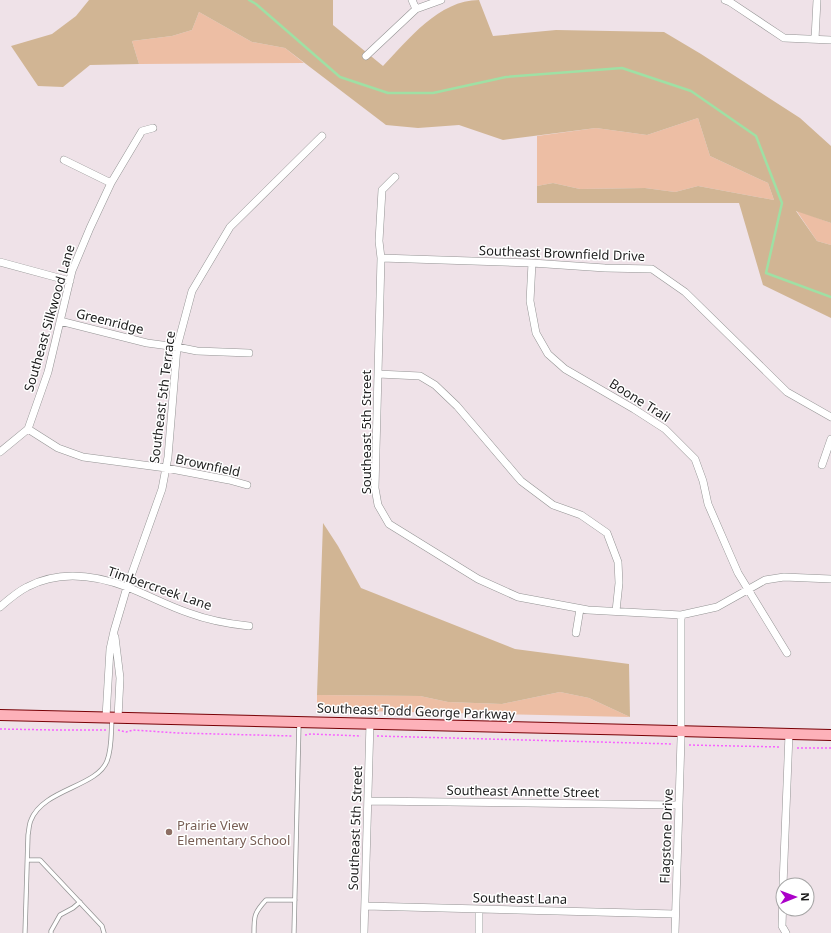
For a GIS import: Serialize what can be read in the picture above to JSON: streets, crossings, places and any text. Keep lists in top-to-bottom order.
{
  "streets": {
    "main road": ["Southeast Todd George Parkway"],
    "street": [
      "Southeast Brownfield Drive",
      "Southeast Silkwood Lane",
      "Greenridge",
      "Southeast 5th Terrace",
      "Boone Trail",
      "Southeast 5th Street",
      "Brownfield",
      "Timbercreek Lane",
      "Southeast Annette Street",
      "Flagstone Drive",
      "Southeast Lana"
    ]
  },
  "crossings": [
    ["Southeast Brownfield Drive", "Boone Trail"],
    ["Southeast Brownfield Drive", "Southeast 5th Street"],
    ["Southeast Silkwood Lane", "Greenridge"],
    ["Southeast Silkwood Lane", "Brownfield"],
    ["Greenridge", "Southeast 5th Terrace"],
    ["Southeast 5th Terrace", "Brownfield"],
    ["Southeast 5th Terrace", "Timbercreek Lane"],
    ["Southeast 5th Terrace", "Southeast Todd George Parkway"],
    ["Boone Trail", "Southeast 5th Street"],
    ["Southeast 5th Street", "Southeast Todd George Parkway"],
    ["Southeast 5th Street", "Southeast Annette Street"],
    ["Southeast 5th Street", "Flagstone Drive"],
    ["Southeast 5th Street", "Southeast Lana"],
    ["Southeast Todd George Parkway", "Flagstone Drive"],
    ["Southeast Annette Street", "Flagstone Drive"],
    ["Flagstone Drive", "Southeast Lana"]
  ],
  "places": ["Prairie View Elementary School"],
  "north": "right"
}
